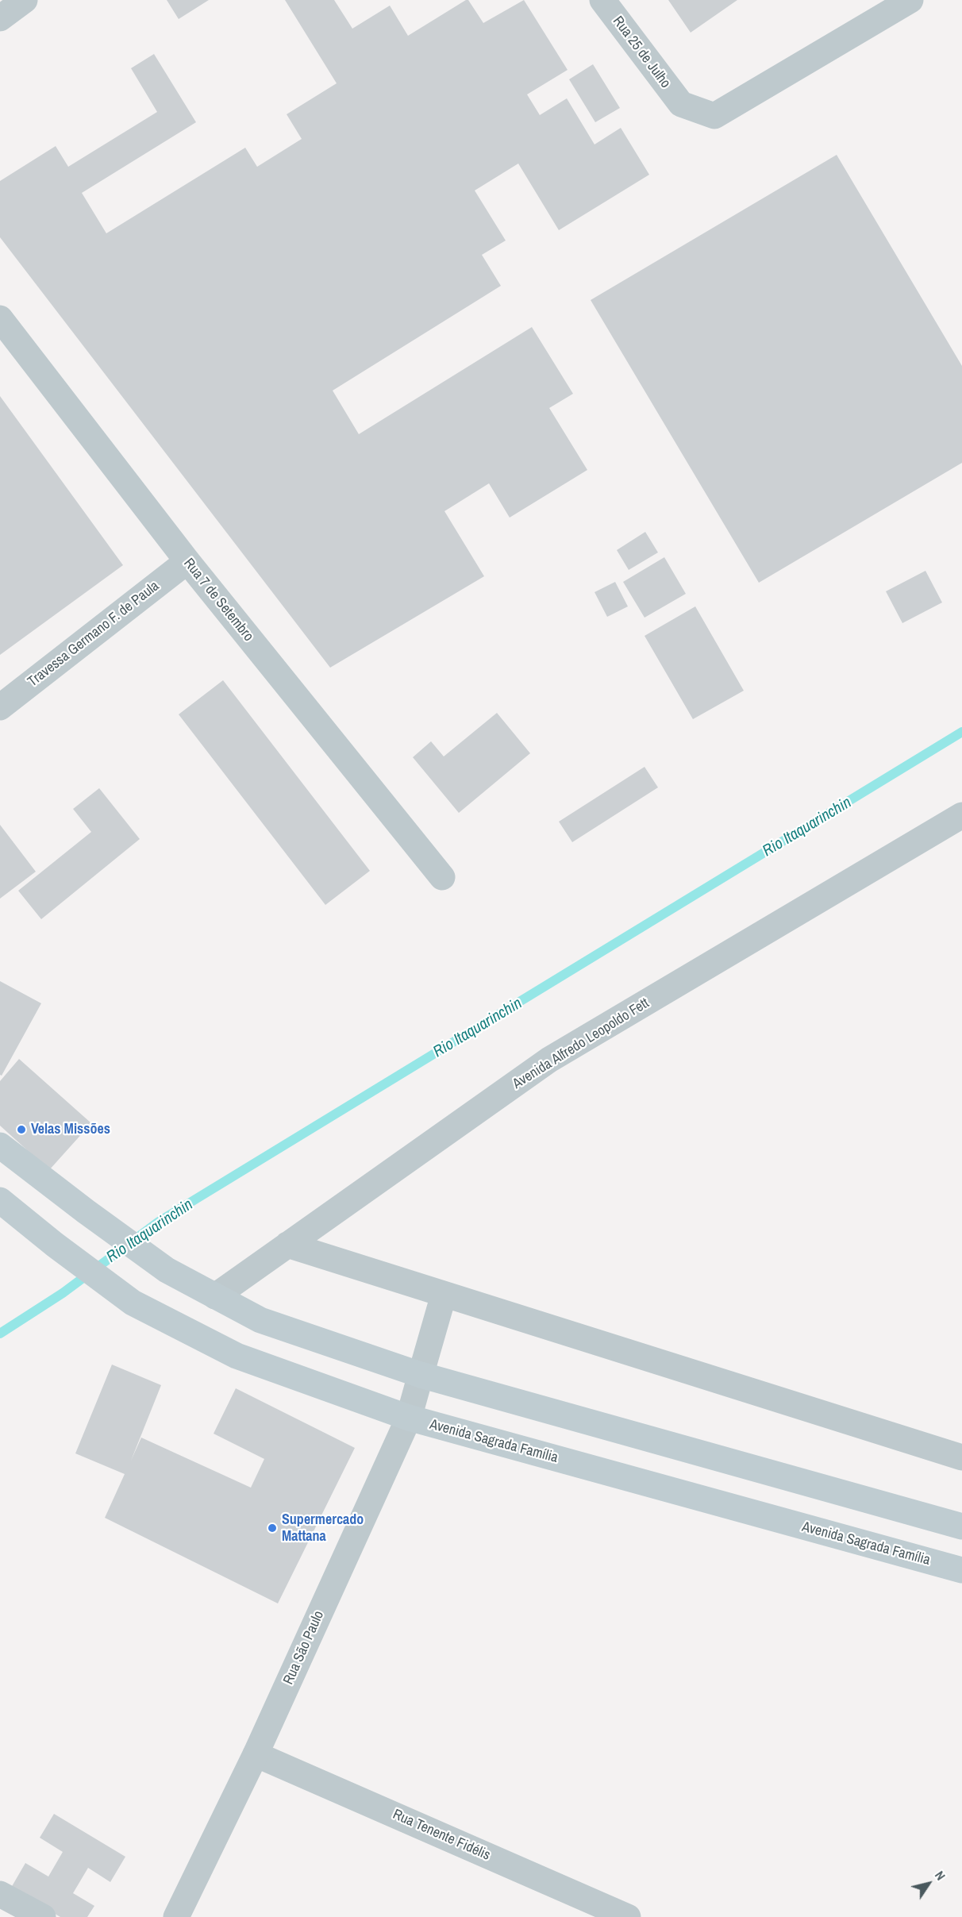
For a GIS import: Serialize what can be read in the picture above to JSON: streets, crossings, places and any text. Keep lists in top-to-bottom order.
{
  "streets": {
    "main road": ["Avenida Sagrada Família"],
    "street": [
      "Rua 25 de Julho",
      "Rua 7 de Setembro",
      "Travessa Germano F. de Paula",
      "Avenida Alfredo Leopoldo Fett",
      "Rua São Paulo",
      "Rua Tenente Fidélis"
    ]
  },
  "crossings": [
    ["Rua 7 de Setembro", "Travessa Germano F. de Paula"],
    ["Avenida Sagrada Família", "Rua São Paulo"],
    ["Rua São Paulo", "Rua Tenente Fidélis"]
  ],
  "water": ["Rio Itaquarinchin"],
  "places": ["Velas Missões", "Supermercado Mattana"],
  "north": "top right"
}
